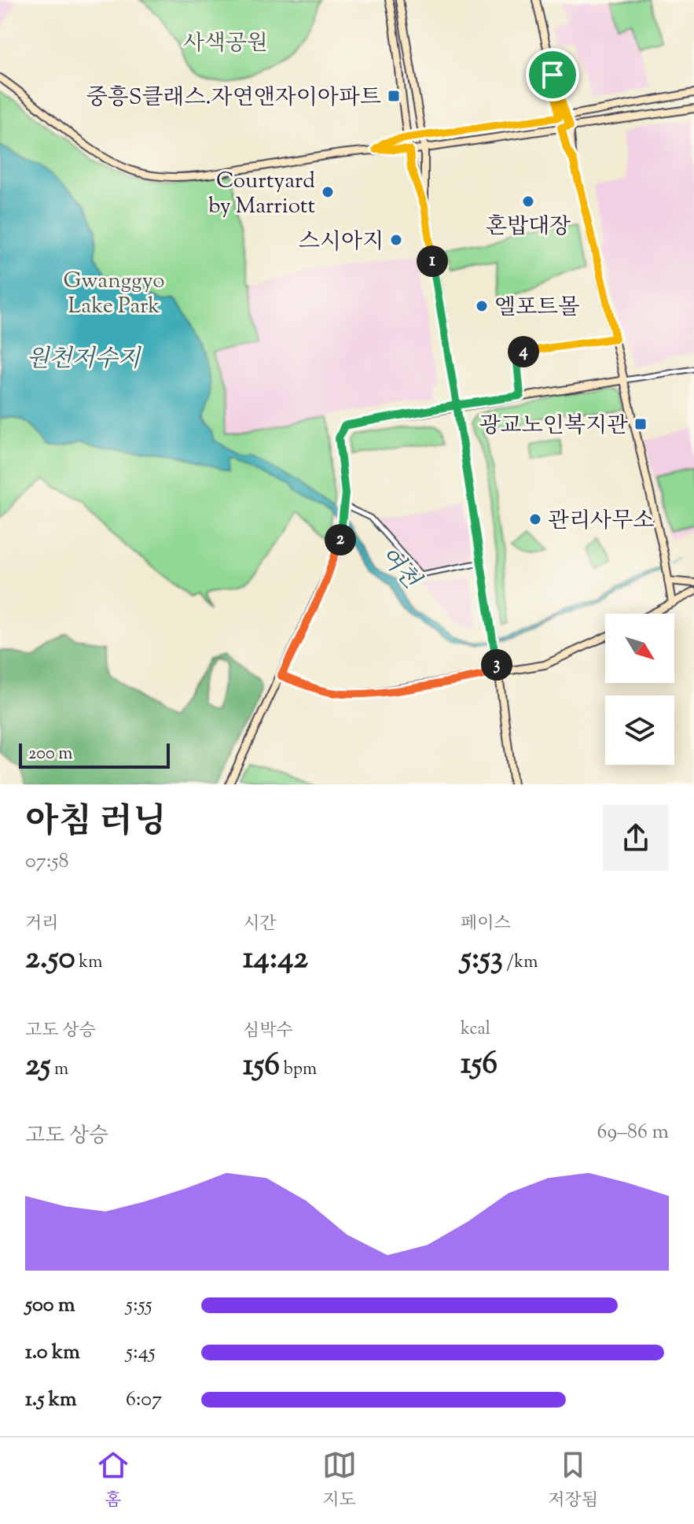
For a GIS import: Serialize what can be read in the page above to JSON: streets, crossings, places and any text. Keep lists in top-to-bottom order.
{
  "water": ["원천저수지", "여천"],
  "parks": ["사색공원", "Gwanggyo Lake Park"],
  "places": {
    "transit": ["중흥S클래스.자연앤자이아파트", "광교노인복지관"],
    "other": [
      "Courtyard by Marriott",
      "혼밥대장",
      "스시아지",
      "엘포트몰",
      "관리사무소"
    ]
  },
  "scale_bar": "200 m",
  "north": "bottom right",
  "page": {
    "pins": [
      "1",
      "4",
      "2",
      "3"
    ],
    "scale": "200 m",
    "heading": ["아침 러닝", "07:58"],
    "stats": [
      ["거리", "2.50 km"],
      ["시간", "14:42"],
      ["페이스", "5:53 /km"],
      ["고도 상승", "25 m"],
      ["심박수", "156 bpm"],
      ["kcal", "156"]
    ],
    "chart": ["고도 상승", "69–86 m"],
    "list": [
      {
        "name": "500 m",
        "note": "5:55"
      },
      {
        "name": "1.0 km",
        "note": "5:45"
      },
      {
        "name": "1.5 km",
        "note": "6:07"
      }
    ],
    "tabs": ["홈", "지도", "저장됨"]
  }
}
